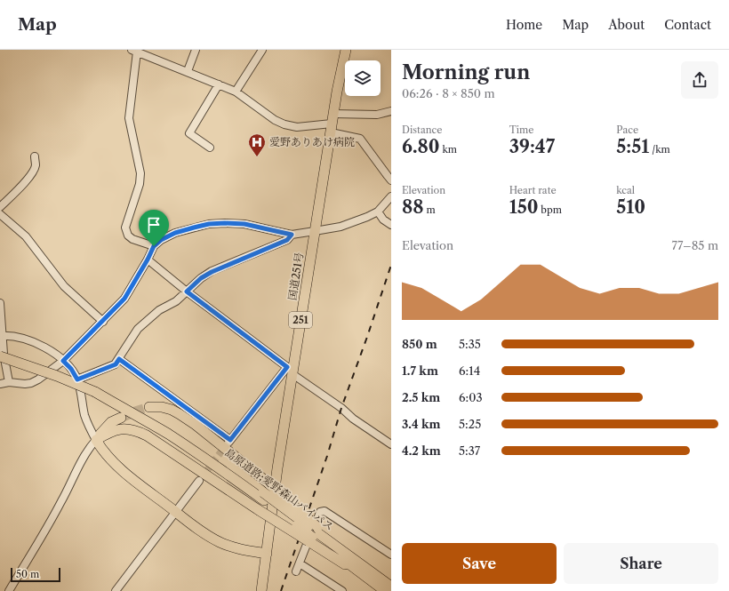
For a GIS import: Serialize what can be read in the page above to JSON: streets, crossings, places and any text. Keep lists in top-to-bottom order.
{
  "streets": {
    "highway": ["国道251号", "251", "島原道路;愛野森山バイパス"]
  },
  "places": {
    "hospital": ["愛野ありあけ病院"]
  },
  "scale_bar": "50 m",
  "page": {
    "header": "Map",
    "nav": [
      "Home",
      "Map",
      "About",
      "Contact"
    ],
    "heading": ["Morning run", "06:26 · 8 × 850 m"],
    "stats": [
      ["Distance", "6.80 km"],
      ["Time", "39:47"],
      ["Pace", "5:51 /km"],
      ["Elevation", "88 m"],
      ["Heart rate", "150 bpm"],
      ["kcal", "510"]
    ],
    "chart": ["Elevation", "77–85 m"],
    "list": [
      {
        "name": "850 m",
        "note": "5:35"
      },
      {
        "name": "1.7 km",
        "note": "6:14"
      },
      {
        "name": "2.5 km",
        "note": "6:03"
      },
      {
        "name": "3.4 km",
        "note": "5:25"
      },
      {
        "name": "4.2 km",
        "note": "5:37"
      }
    ],
    "buttons": ["Save", "Share"],
    "scale": "50 m"
  }
}
